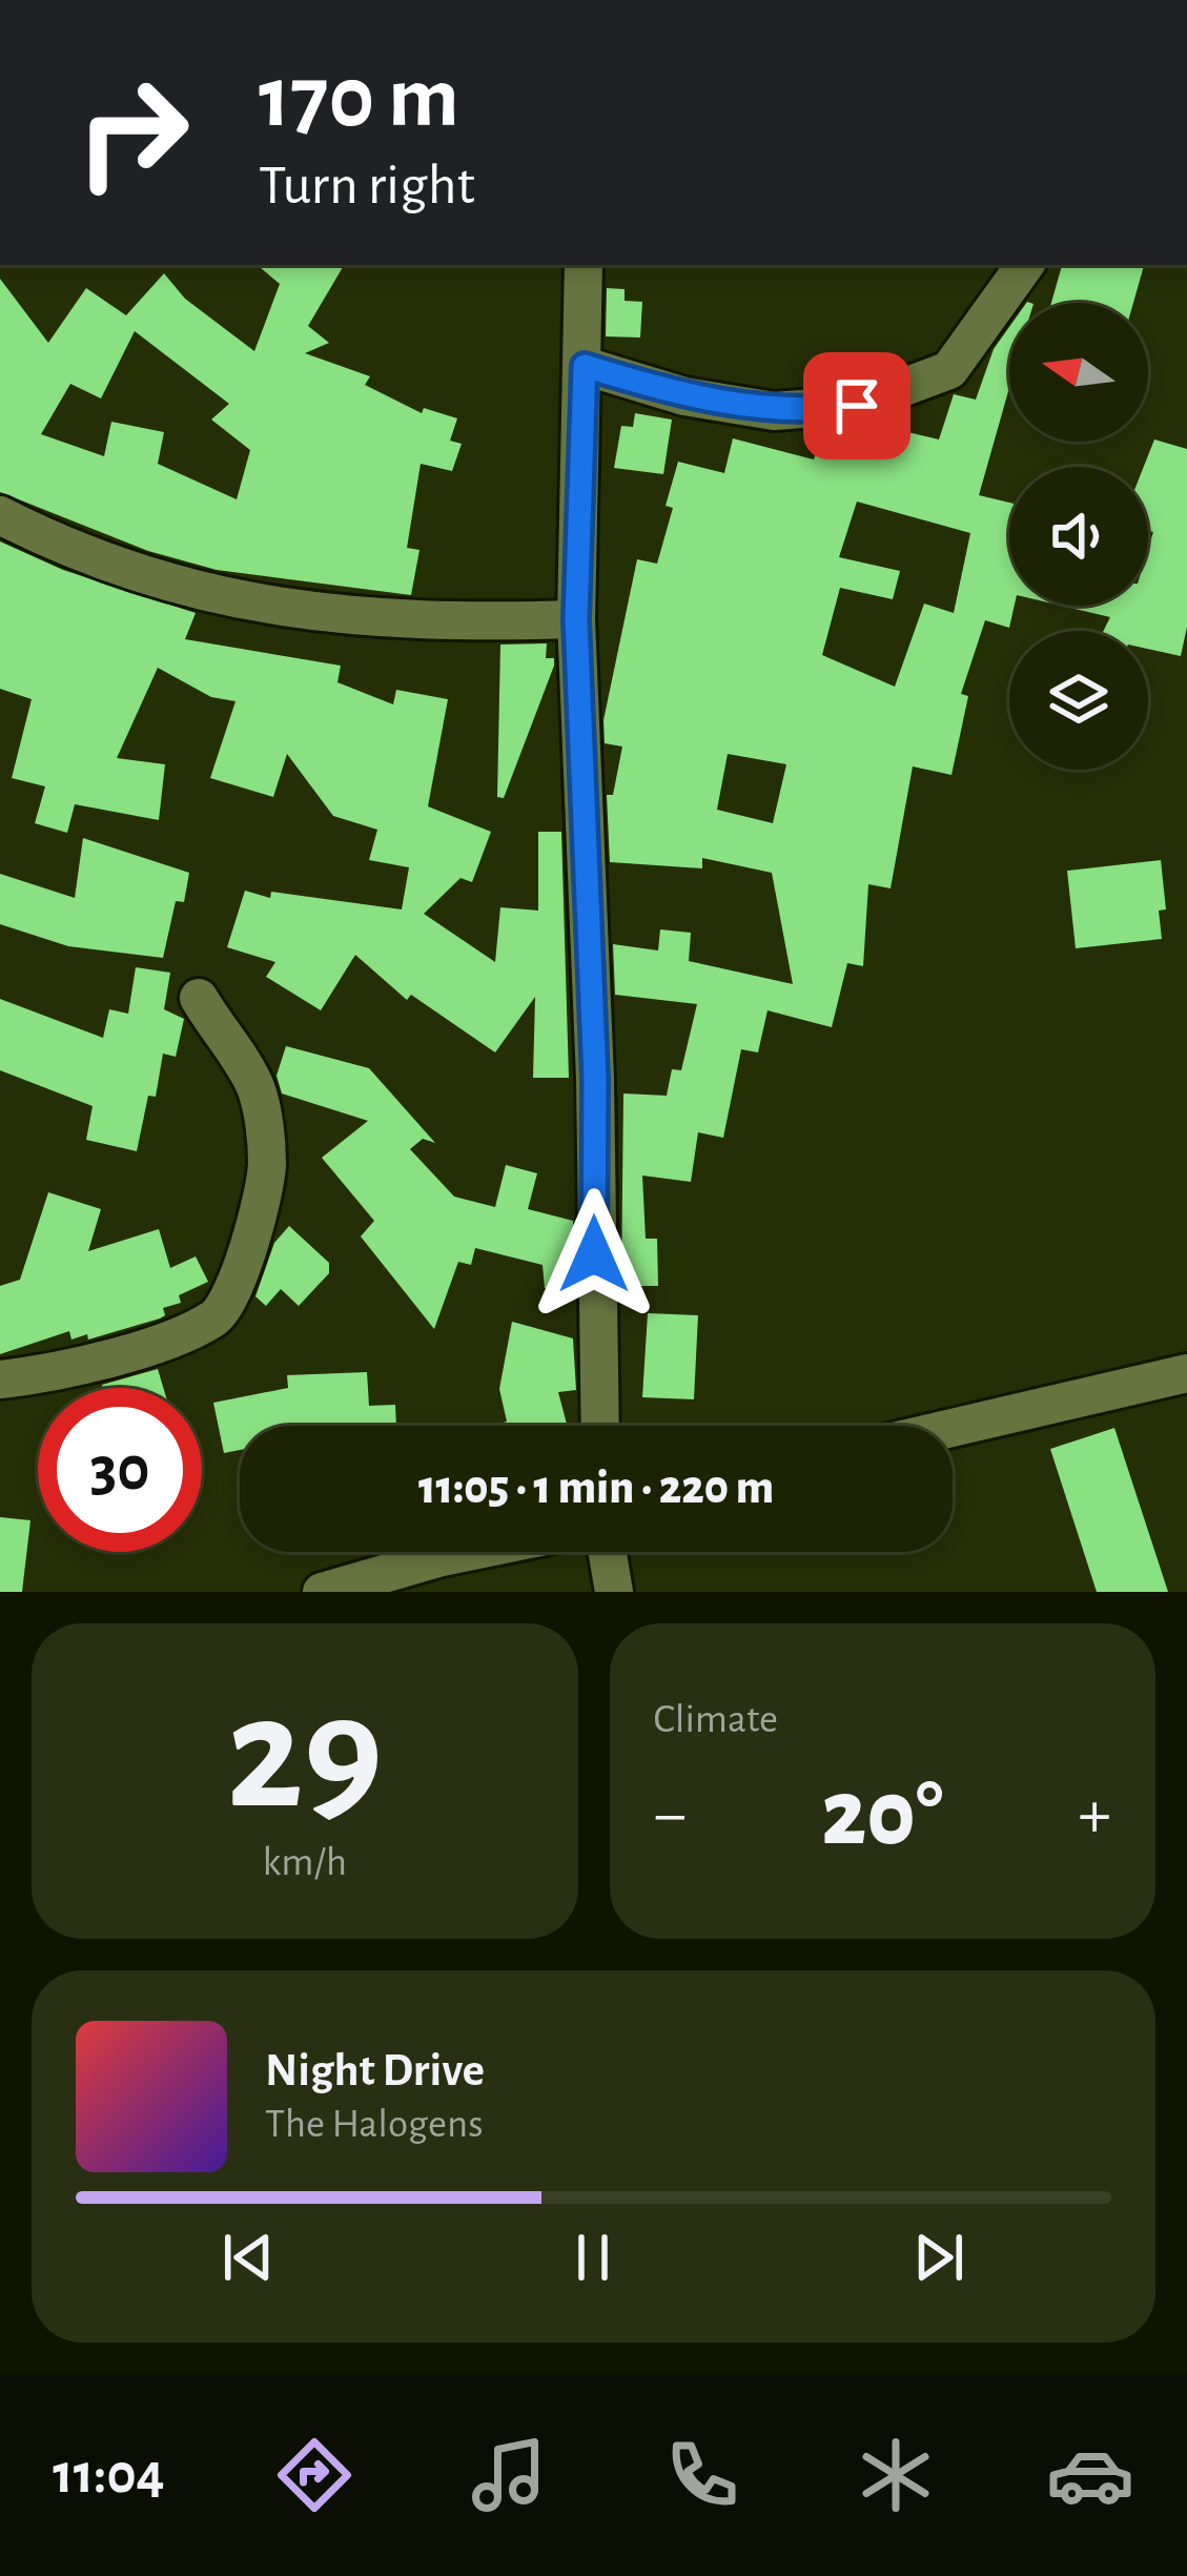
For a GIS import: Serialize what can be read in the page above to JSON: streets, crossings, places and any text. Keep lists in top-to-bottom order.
{
  "north": "left",
  "page": {
    "turn": ["170 m", "Turn right"],
    "limit": "30",
    "trip": "11:05 · 1 min · 220 m",
    "tile": [
      ["29", "km/h"],
      "Climate"
    ],
    "heat": ["−", "20°", "+"],
    "song": ["Night Drive", "The Halogens"],
    "tabs": "11:04"
  }
}
